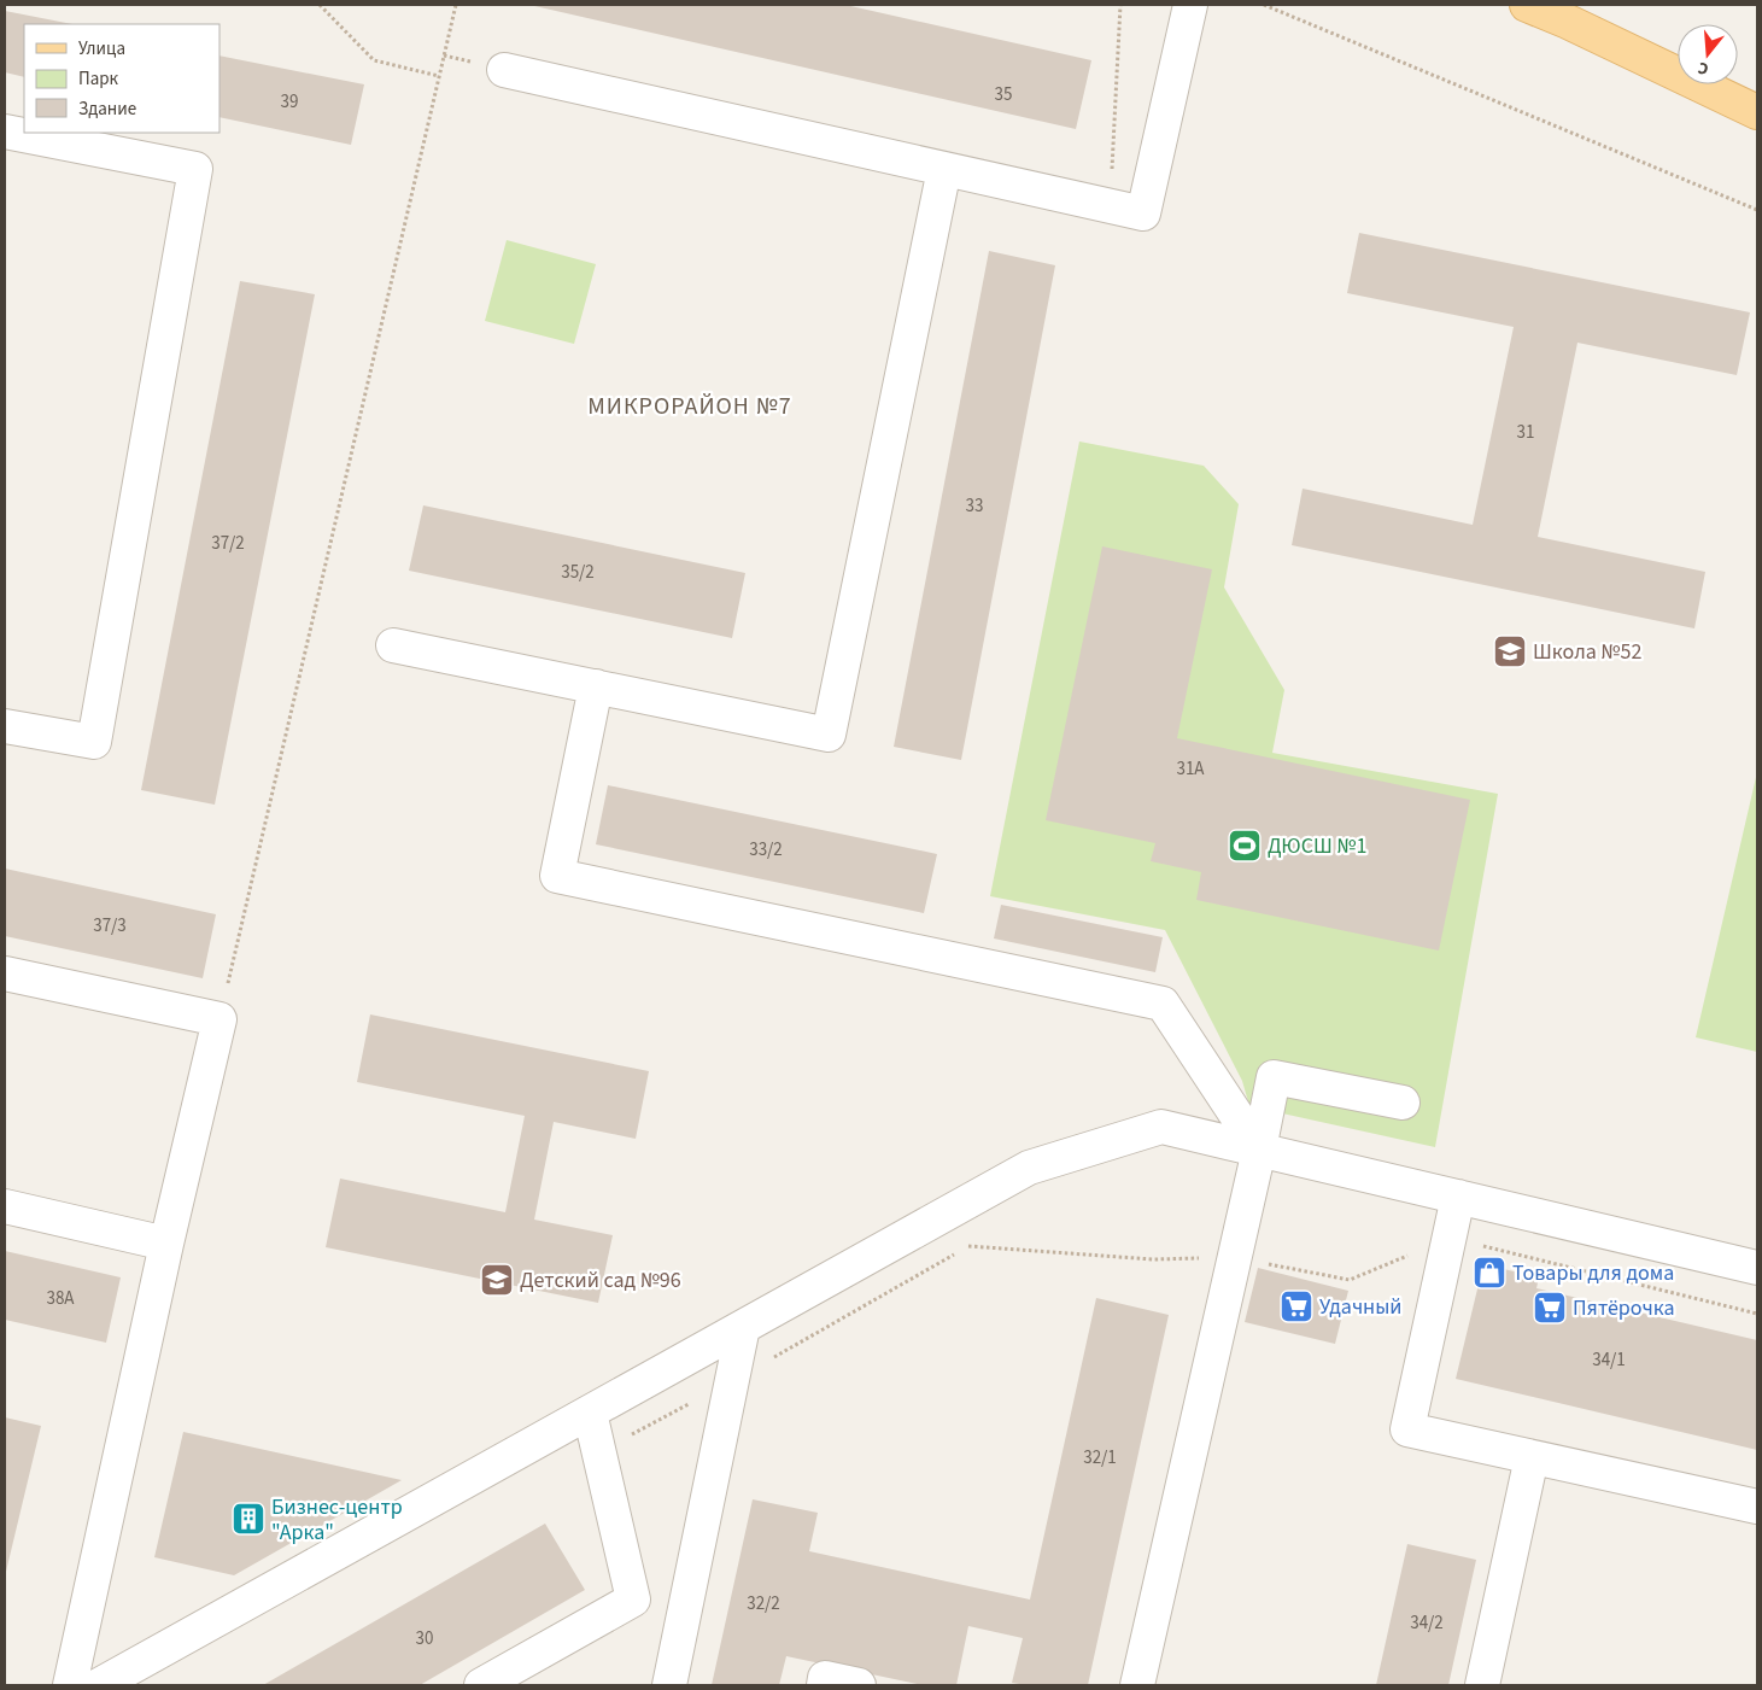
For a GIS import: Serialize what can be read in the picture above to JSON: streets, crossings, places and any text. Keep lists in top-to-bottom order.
{
  "districts": ["МИКРОРАЙОН №7"],
  "places": {
    "school or university": ["Школа №52", "Детский сад №96"],
    "sports": ["ДЮСШ №1"],
    "shop": ["Товары для дома"],
    "supermarket": ["Удачный", "Пятёрочка"],
    "building": ["Бизнес-центр \"Арка\""]
  },
  "house_numbers": [
    "35",
    "39",
    "31",
    "33",
    "37/2",
    "35/2",
    "31А",
    "33/2",
    "37/3",
    "38А",
    "34/1",
    "32/1",
    "32/2",
    "34/2",
    "30"
  ],
  "legend": ["Улица", "Парк", "Здание"],
  "north": "bottom"
}
